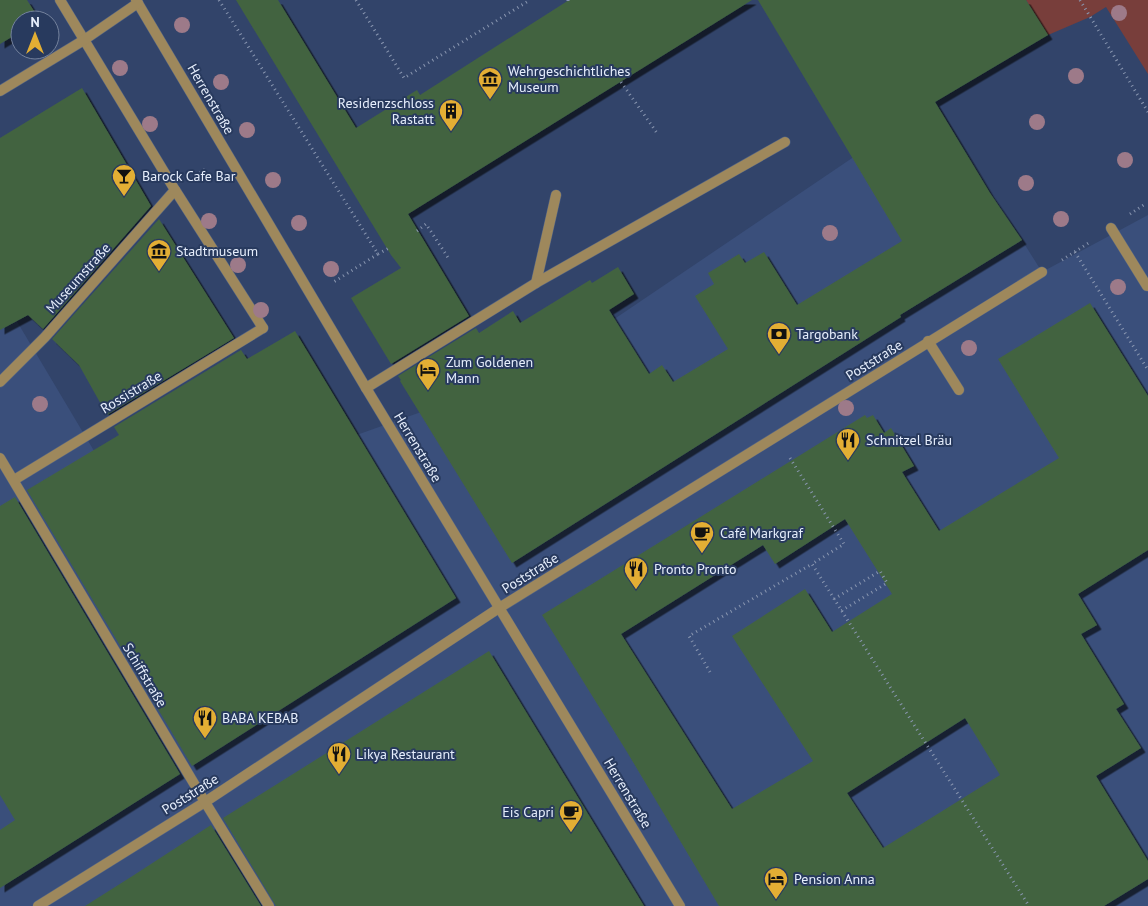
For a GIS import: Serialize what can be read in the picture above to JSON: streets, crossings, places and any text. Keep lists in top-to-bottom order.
{
  "streets": {
    "street": [
      "Herrenstraße",
      "Museumstraße",
      "Poststraße",
      "Rossistraße",
      "Schiffstraße"
    ]
  },
  "crossings": [
    ["Herrenstraße", "Poststraße"],
    ["Museumstraße", "Rossistraße"],
    ["Poststraße", "Schiffstraße"],
    ["Rossistraße", "Schiffstraße"]
  ],
  "places": {
    "museum": ["Wehrgeschichtliches Museum", "Stadtmuseum"],
    "building": ["Residenzschloss Rastatt"],
    "bar": ["Barock Cafe Bar"],
    "bank": ["Targobank"],
    "hotel": ["Zum Goldenen Mann", "Pension Anna"],
    "restaurant": [
      "Schnitzel Bräu",
      "Pronto Pronto",
      "BABA KEBAB",
      "Likya Restaurant"
    ],
    "cafe": ["Café Markgraf", "Eis Capri"]
  },
  "north": "top"
}
